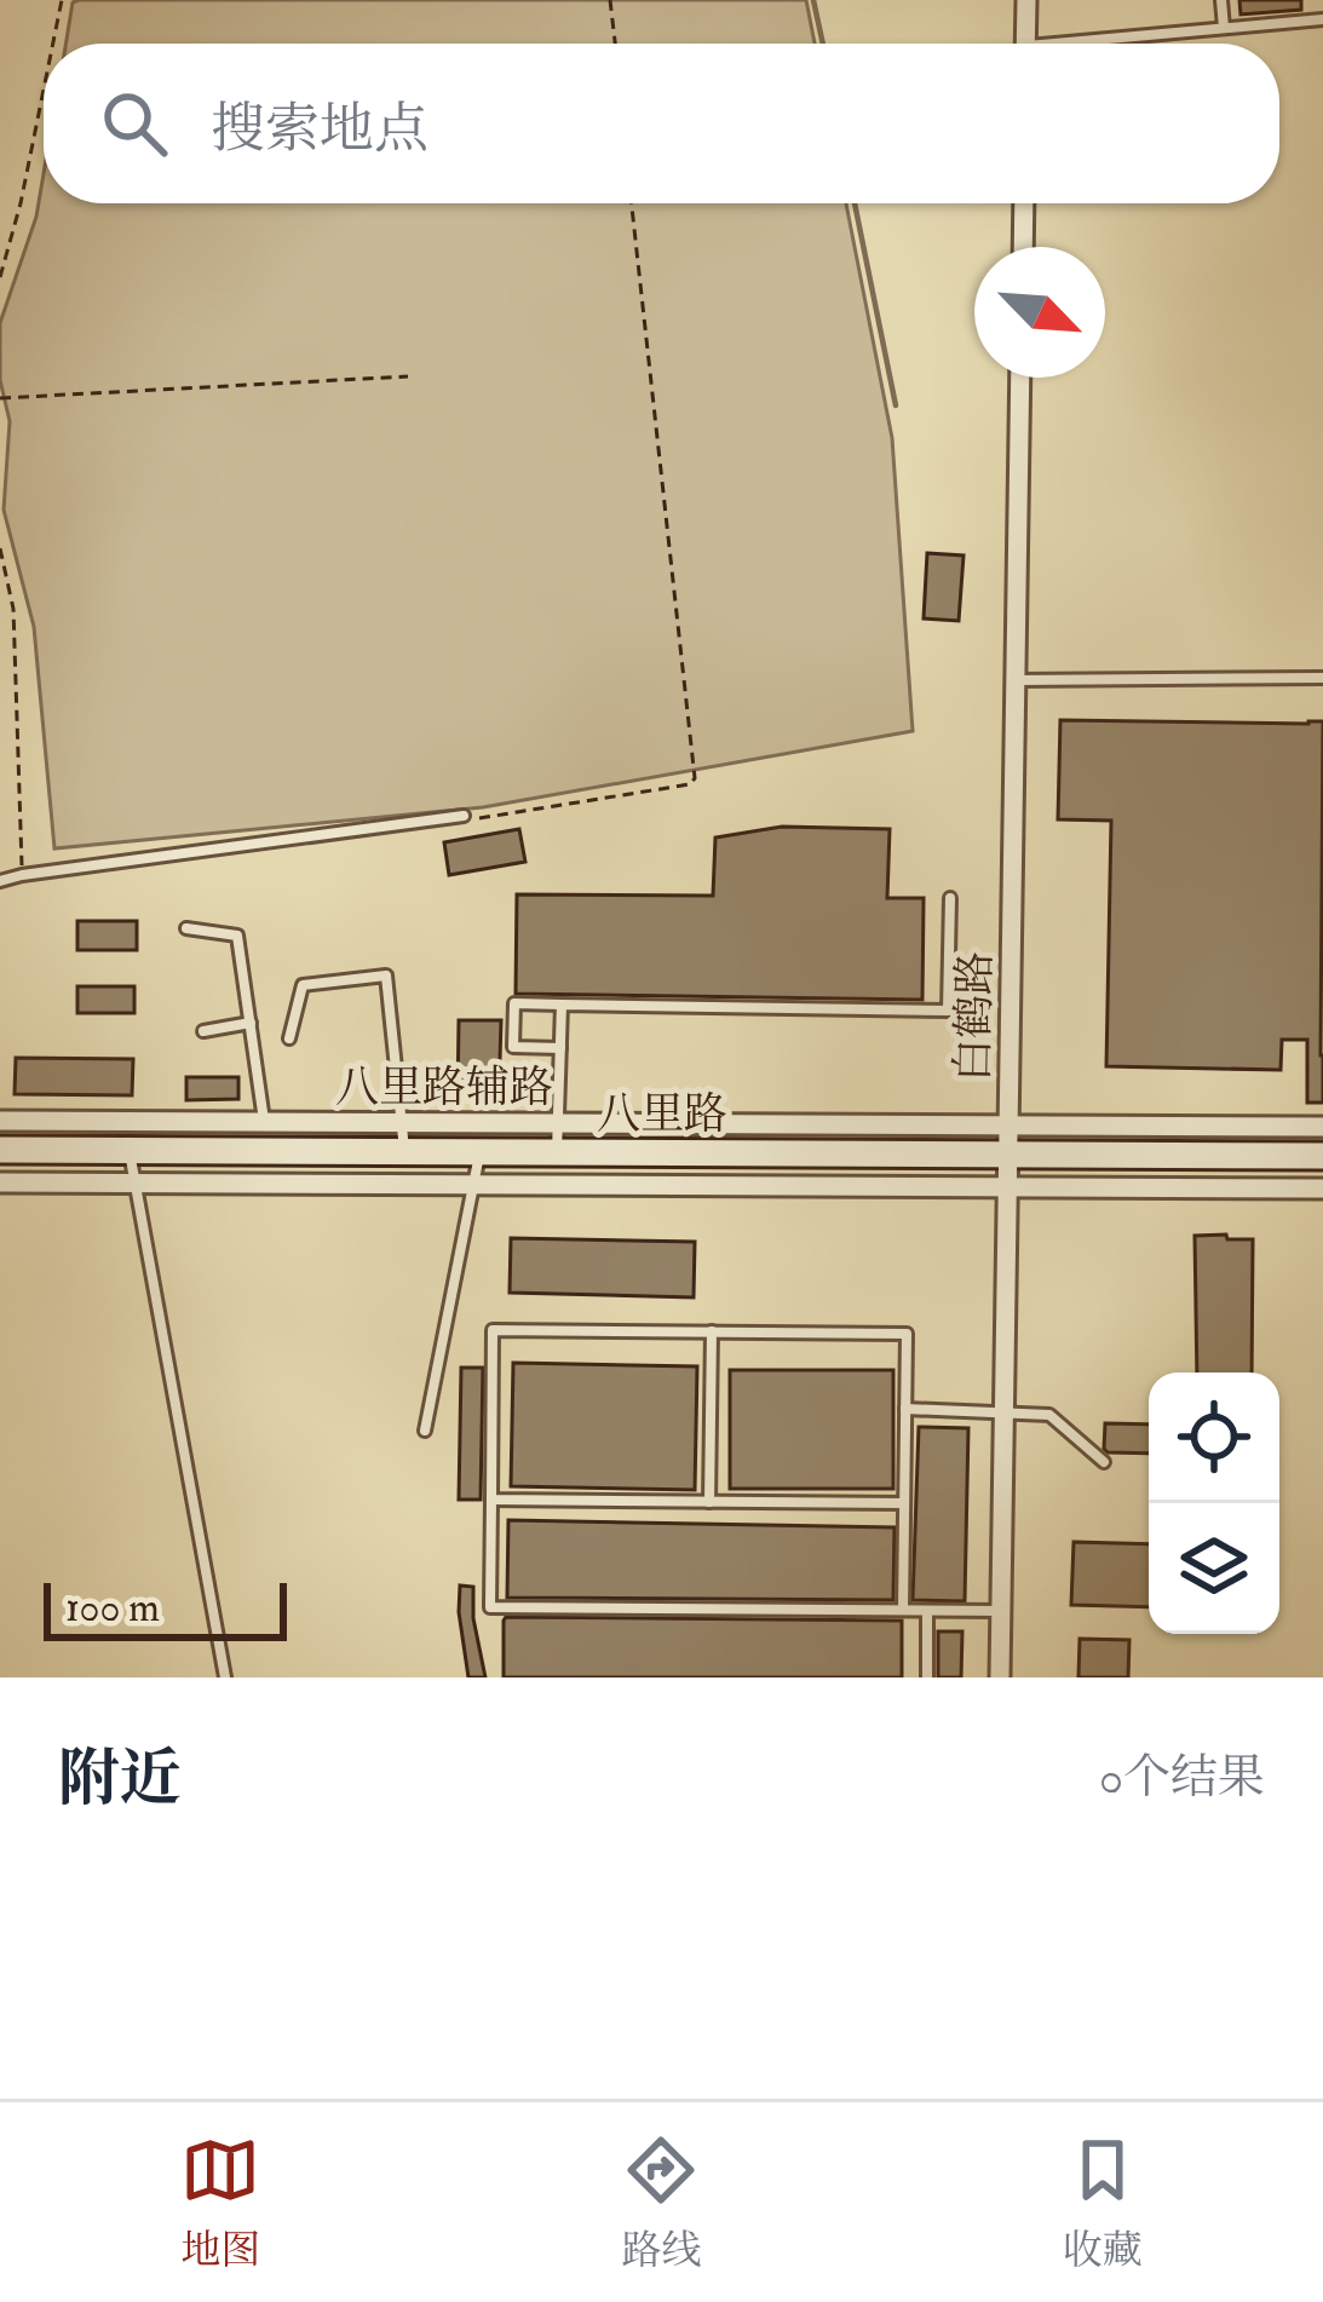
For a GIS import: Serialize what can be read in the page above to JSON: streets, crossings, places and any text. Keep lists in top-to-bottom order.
{
  "streets": {
    "main road": ["八里路"],
    "street": ["白鹤路", "八里路辅路"]
  },
  "crossings": [
    ["白鹤路", "八里路辅路"],
    ["白鹤路", "八里路"]
  ],
  "scale_bar": "100 m",
  "north": "bottom right",
  "page": {
    "search": "搜索地点",
    "scale": "100 m",
    "heading": ["附近", "0个结果"],
    "nav": ["地图", "路线", "收藏"]
  }
}
